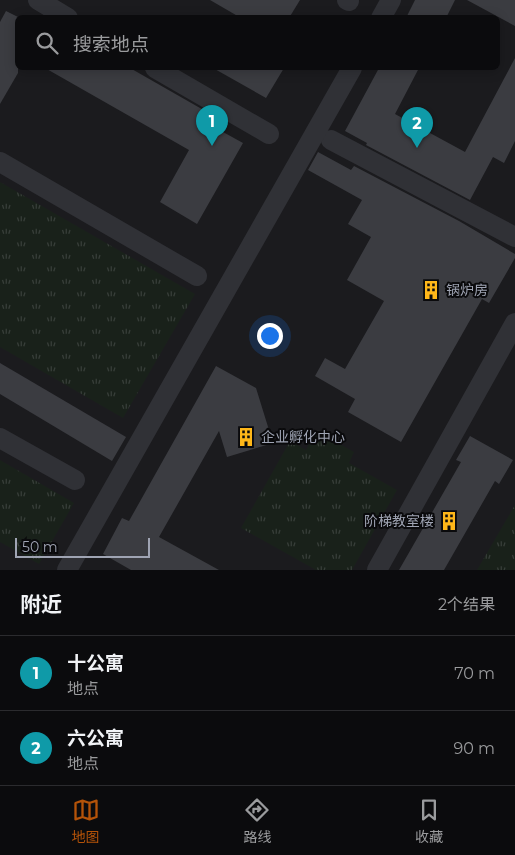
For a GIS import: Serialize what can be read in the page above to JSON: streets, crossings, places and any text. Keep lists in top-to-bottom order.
{
  "places": {
    "building": ["锅炉房", "企业孵化中心", "阶梯教室楼"]
  },
  "scale_bar": "50 m",
  "page": {
    "search": "搜索地点",
    "pins": ["1", "2"],
    "scale": "50 m",
    "heading": ["附近", "2个结果"],
    "list": [
      {
        "mark": "1",
        "name": "十公寓",
        "note": "地点",
        "value": "70 m"
      },
      {
        "mark": "2",
        "name": "六公寓",
        "note": "地点",
        "value": "90 m"
      }
    ],
    "nav": ["地图", "路线", "收藏"]
  }
}
